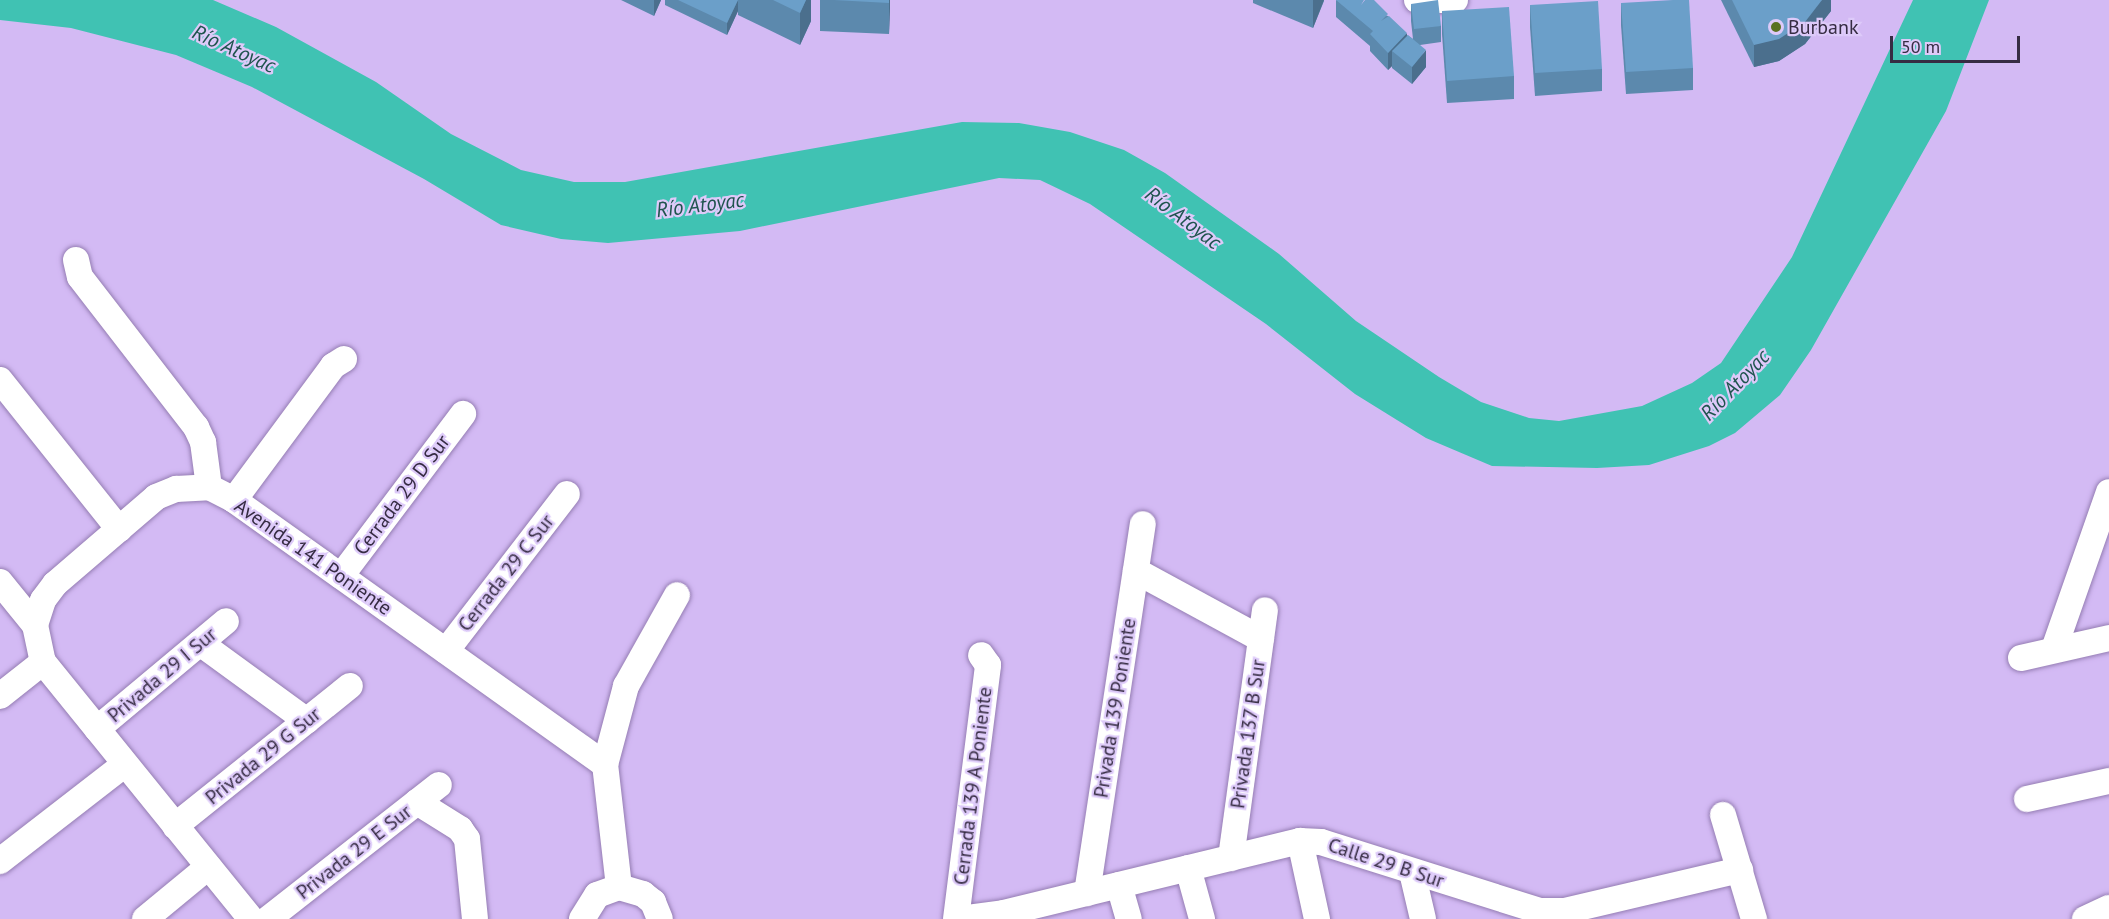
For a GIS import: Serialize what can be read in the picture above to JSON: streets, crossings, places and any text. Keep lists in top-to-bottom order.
{
  "streets": {
    "street": [
      "Cerrada 29 D Sur",
      "Avenida 141 Poniente",
      "Cerrada 29 C Sur",
      "Privada 29 I Sur",
      "Privada 139 Poniente",
      "Privada 137 B Sur",
      "Privada 29 G Sur",
      "Cerrada 139 A Poniente",
      "Privada 29 E Sur",
      "Calle 29 B Sur"
    ]
  },
  "crossings": [
    ["Cerrada 29 D Sur", "Avenida 141 Poniente"],
    ["Avenida 141 Poniente", "Cerrada 29 C Sur"],
    ["Privada 139 Poniente", "Calle 29 B Sur"],
    ["Privada 137 B Sur", "Calle 29 B Sur"],
    ["Cerrada 139 A Poniente", "Calle 29 B Sur"]
  ],
  "water": ["Río Atoyac"],
  "places": ["Burbank"],
  "scale_bar": "50 m"
}
